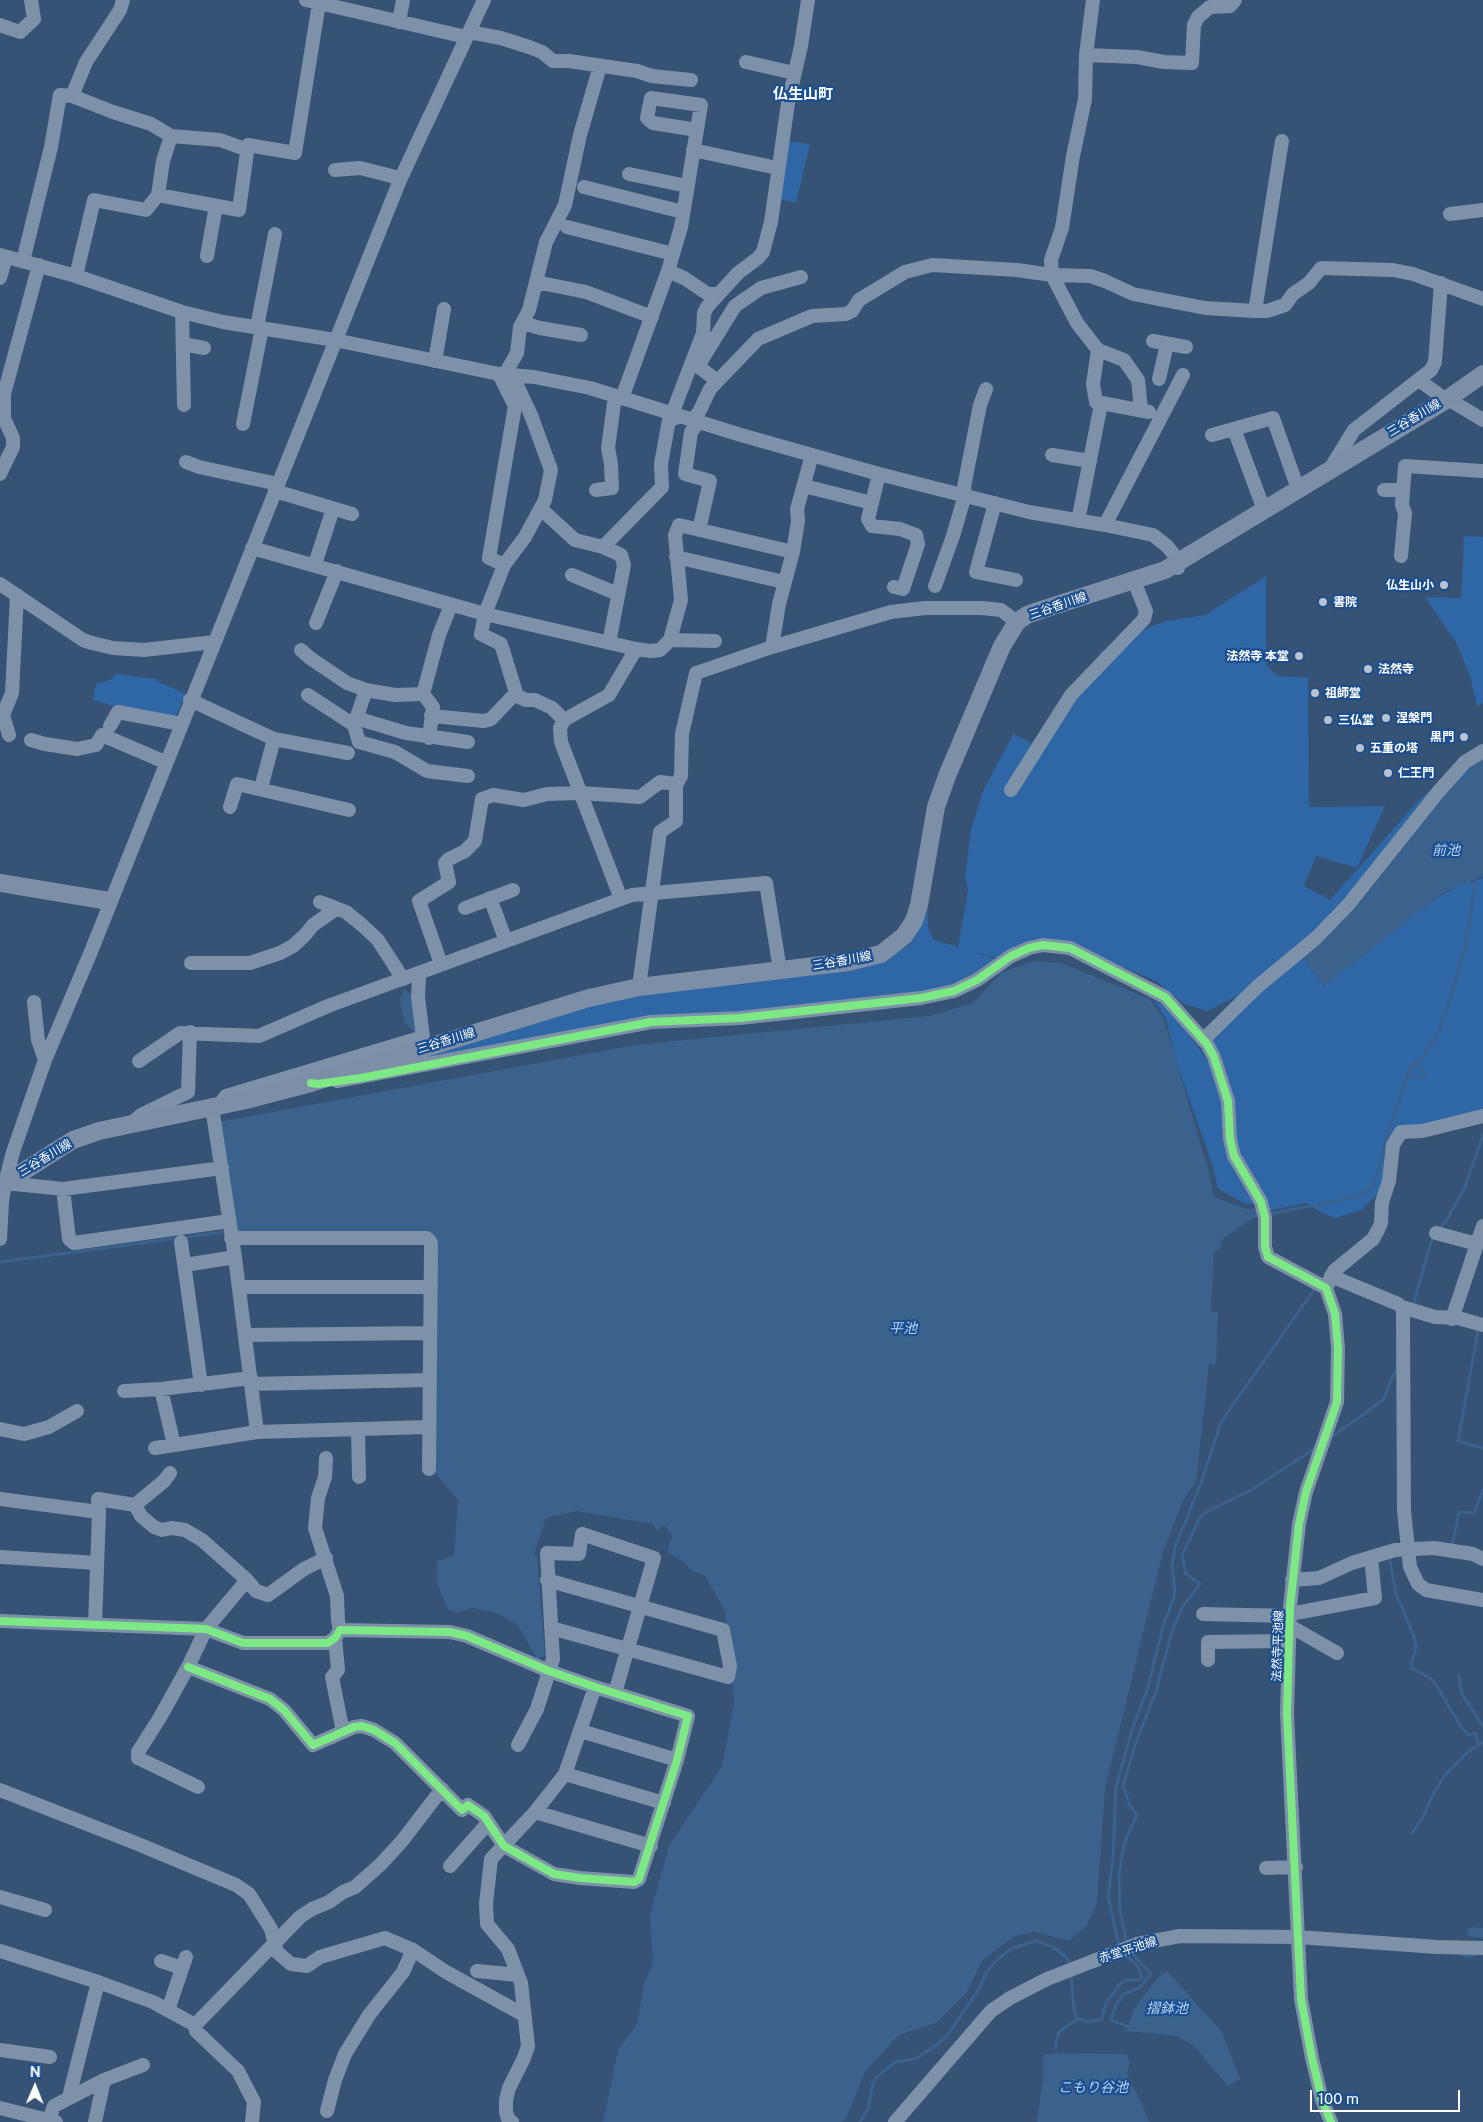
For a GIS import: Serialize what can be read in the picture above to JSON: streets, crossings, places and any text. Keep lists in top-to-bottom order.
{
  "streets": {
    "main road": ["三谷香川線"],
    "street": ["法然寺平池線", "赤堂平池線"]
  },
  "crossings": [
    ["法然寺平池線", "赤堂平池線"]
  ],
  "districts": ["仏生山町"],
  "water": [
    "前池",
    "平池",
    "摺鉢池",
    "こもり谷池"
  ],
  "places": [
    "仏生山小",
    "書院",
    "法然寺 本堂",
    "法然寺",
    "祖師堂",
    "涅槃門",
    "三仏堂",
    "黒門",
    "五重の塔",
    "仁王門"
  ],
  "scale_bar": "100 m",
  "north": "top"
}
